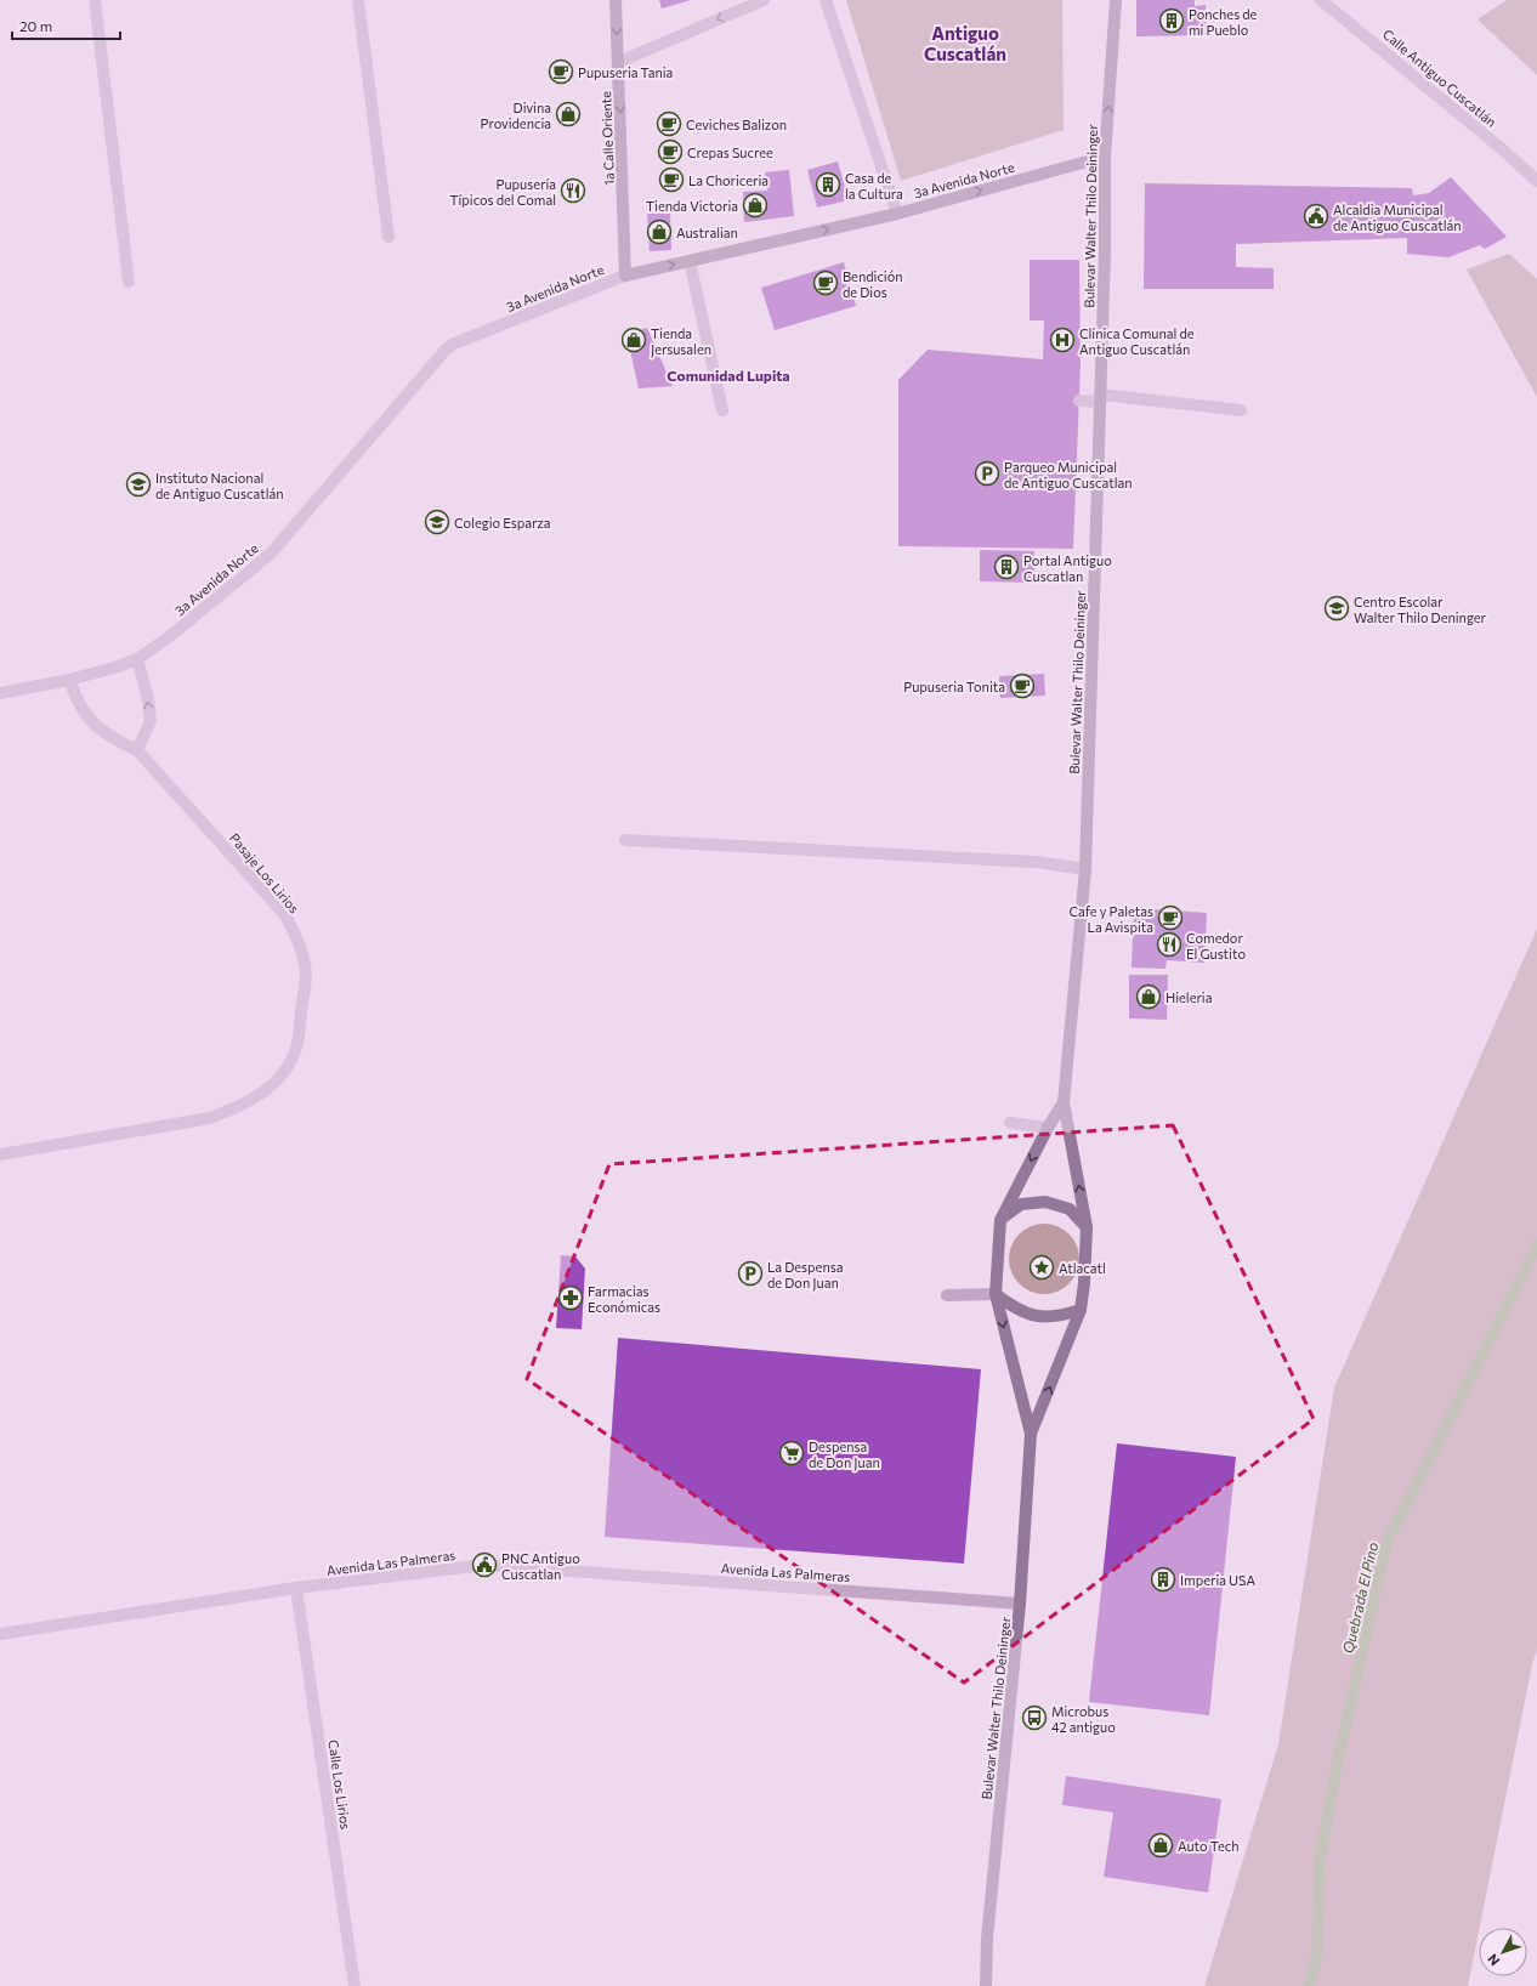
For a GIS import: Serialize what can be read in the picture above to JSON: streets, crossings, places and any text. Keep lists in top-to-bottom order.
{
  "streets": {
    "main road": ["1a Calle Oriente", "3a Avenida Norte", "Bulevar Walter Thilo Deininger"],
    "street": [
      "Calle Antiguo Cuscatlán",
      "Pasaje Los Lirios",
      "Avenida Las Palmeras",
      "Calle Los Lirios"
    ]
  },
  "crossings": [
    ["1a Calle Oriente", "3a Avenida Norte"],
    ["3a Avenida Norte", "Bulevar Walter Thilo Deininger"],
    ["3a Avenida Norte", "Pasaje Los Lirios"],
    ["Bulevar Walter Thilo Deininger", "Avenida Las Palmeras"],
    ["Avenida Las Palmeras", "Calle Los Lirios"]
  ],
  "one_way": ["1a Calle Oriente", "3a Avenida Norte"],
  "districts": ["Antiguo Cuscatlán", "Comunidad Lupita"],
  "water": ["Quebrada El Pino"],
  "places": {
    "building": [
      "Ponches de mi Pueblo",
      "Casa de la Cultura",
      "Portal Antiguo Cuscatlan",
      "Imperia USA"
    ],
    "cafe": [
      "Pupuseria Tania",
      "Ceviches Balizon",
      "Crepas Sucree",
      "La Choriceria",
      "Bendición de Dios",
      "Pupuseria Tonita",
      "Cafe y Paletas La Avispita"
    ],
    "shop": [
      "Divina Providencia",
      "Tienda Victoria",
      "Australian",
      "Tienda Jersusalen",
      "Hieleria",
      "Auto Tech"
    ],
    "restaurant": ["Pupusería Típicos del Comal", "Comedor El Gustito"],
    "public building": ["Alcaldia Municipal de Antiguo Cuscatlán", "PNC Antiguo Cuscatlan"],
    "hospital": ["Clínica Comunal de Antiguo Cuscatlán"],
    "parking": ["Parqueo Municipal de Antiguo Cuscatlan", "La Despensa de Don Juan"],
    "school or university": ["Instituto Nacional de Antiguo Cuscatlán", "Colegio Esparza", "Centro Escolar Walter Thilo Deninger"],
    "place": ["Atlacatl"],
    "pharmacy": ["Farmacias Económicas"],
    "supermarket": ["Despensa de Don Juan"],
    "bus stop": ["Microbus 42 antiguo"]
  },
  "scale_bar": "20 m",
  "north": "bottom left"
}
